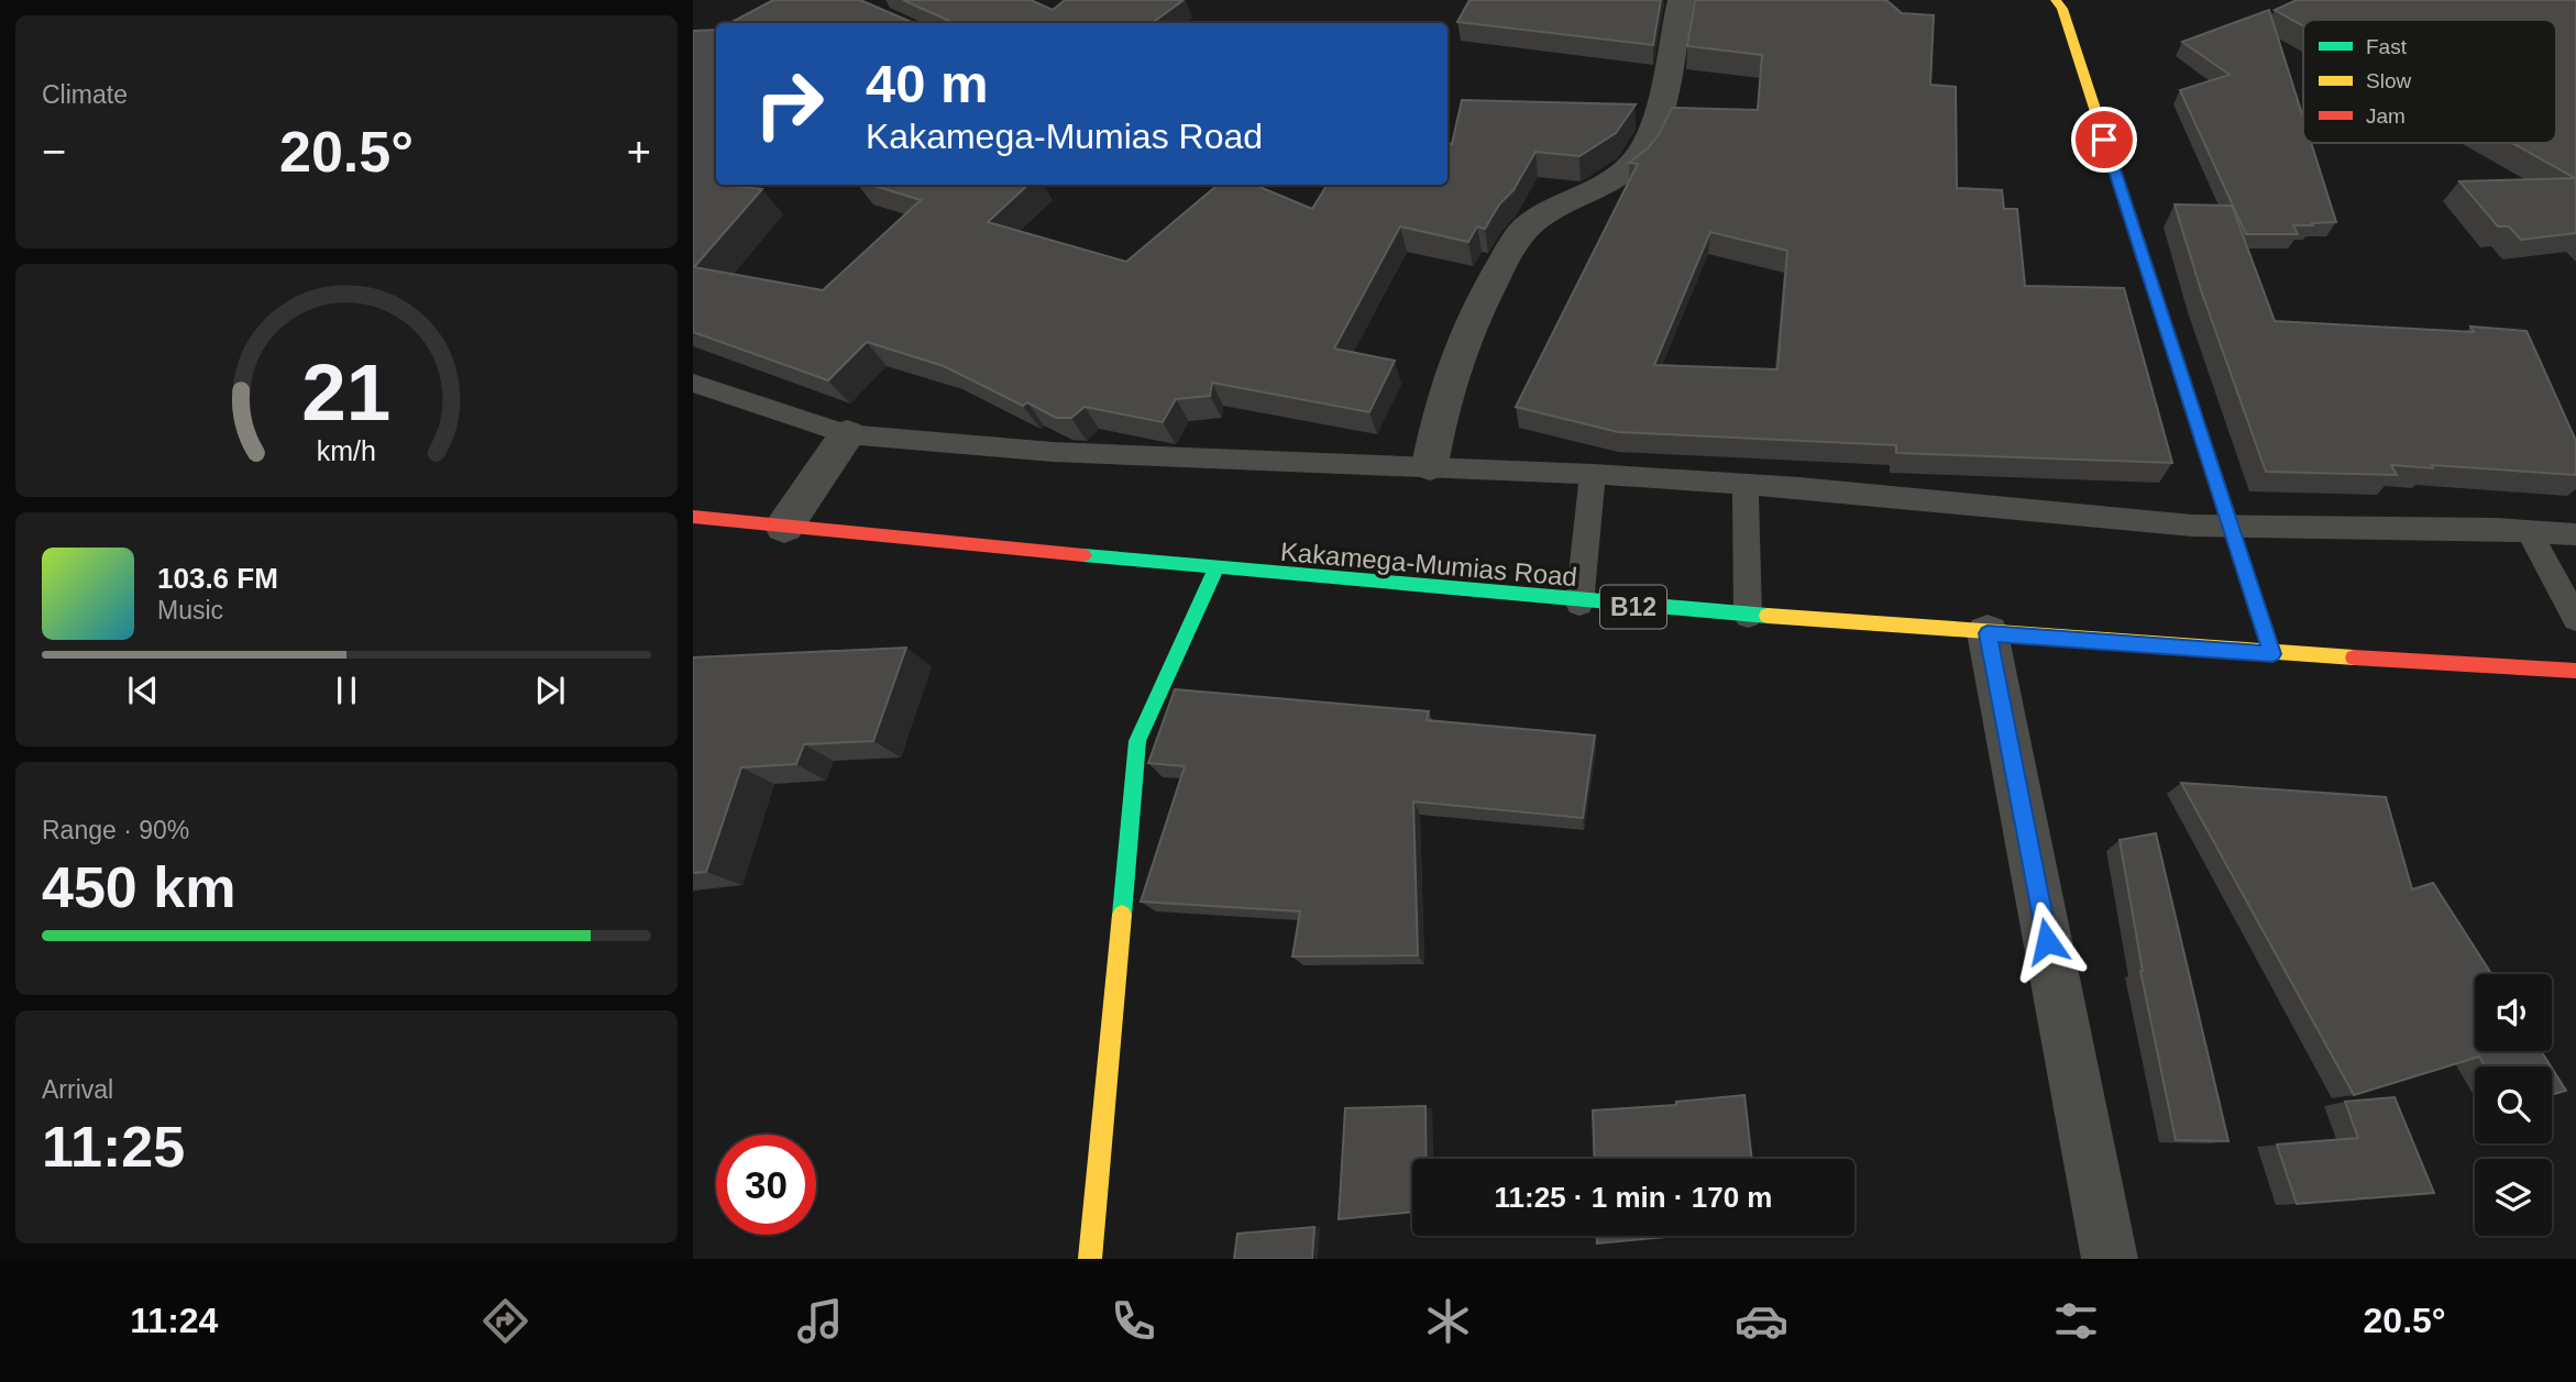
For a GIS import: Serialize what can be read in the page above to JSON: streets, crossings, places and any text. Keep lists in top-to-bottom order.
{
  "streets": {
    "main road": ["Kakamega-Mumias Road", "B12"]
  },
  "legend": ["Fast", "Slow", "Jam"],
  "page": {
    "tile": [
      "Climate",
      ["Range · 90%", "450 km"],
      ["Arrival", "11:25"]
    ],
    "turn": ["40 m", "Kakamega-Mumias Road"],
    "heat": ["−", "20.5°", "+"],
    "song": ["103.6 FM", "Music"],
    "limit": "30",
    "trip": "11:25 · 1 min · 170 m",
    "tabs": ["11:24", "20.5°"],
    "gauge": ["21", "km/h"]
  }
}
